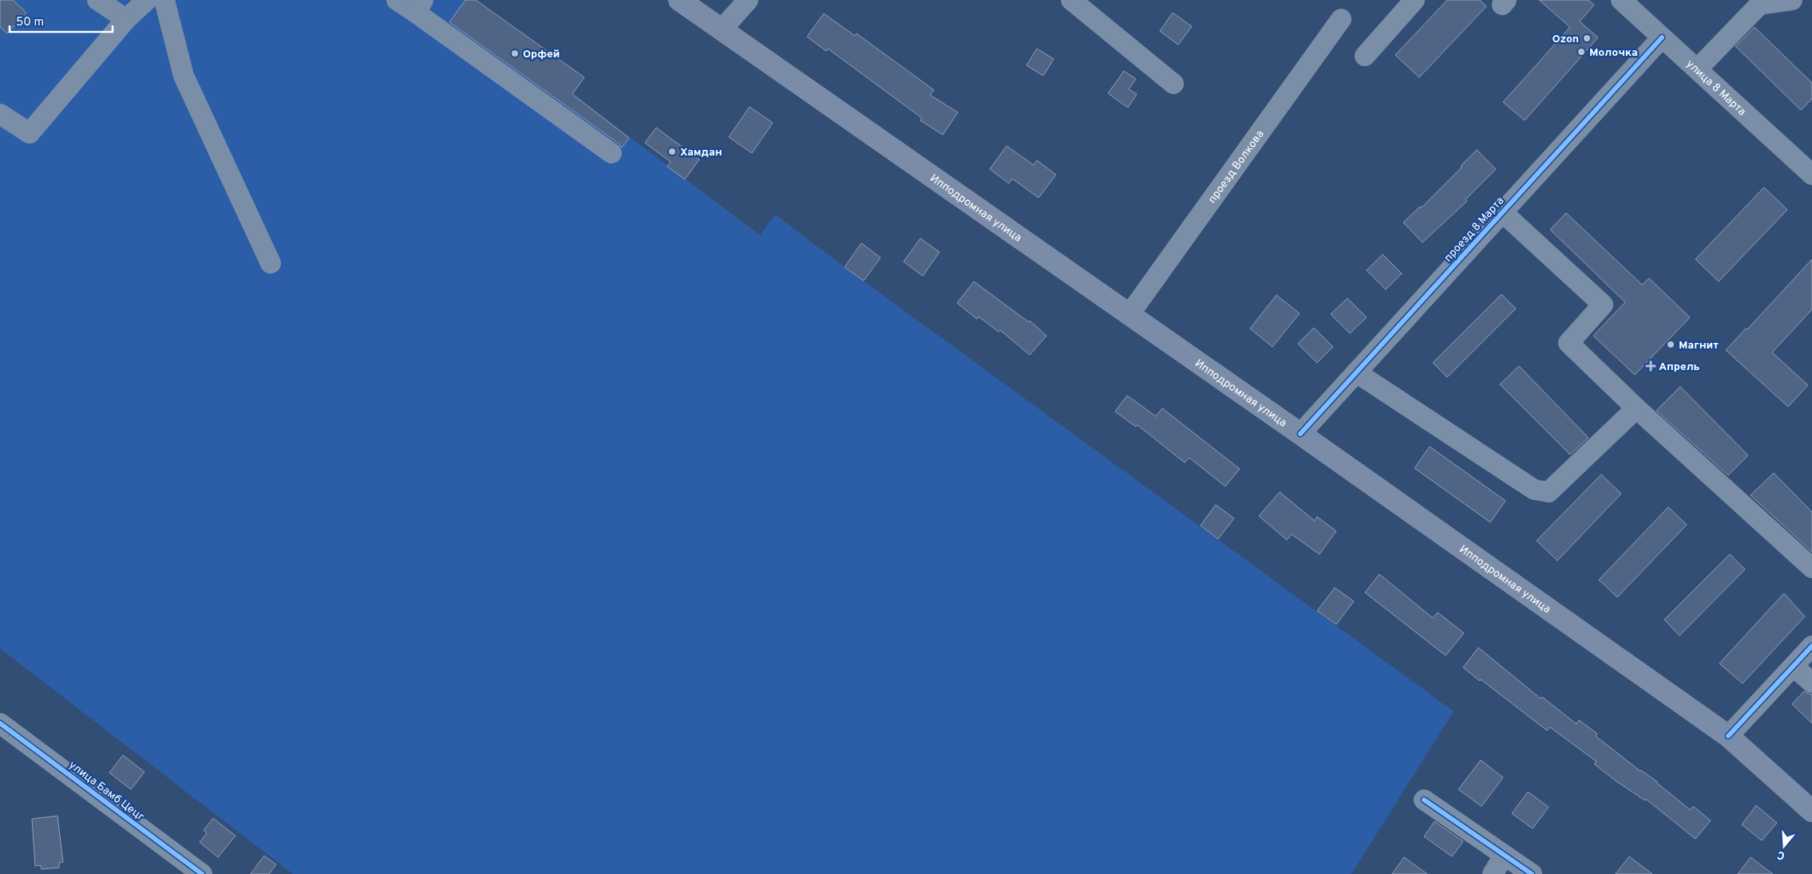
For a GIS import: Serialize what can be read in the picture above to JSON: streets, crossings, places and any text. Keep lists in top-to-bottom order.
{
  "streets": {
    "main road": ["Ипподромная улица"],
    "street": [
      "улица 8 Марта",
      "проезд Волкова",
      "проезд 8 Марта",
      "улица Бамб Цецг"
    ]
  },
  "crossings": [
    ["улица 8 Марта", "проезд 8 Марта"],
    ["проезд Волкова", "Ипподромная улица"],
    ["Ипподромная улица", "проезд 8 Марта"]
  ],
  "places": {
    "other": [
      "Ozon",
      "Молочка",
      "Орфей",
      "Хамдан",
      "Магнит"
    ],
    "health": ["Апрель"]
  },
  "scale_bar": "50 m",
  "north": "bottom"
}
